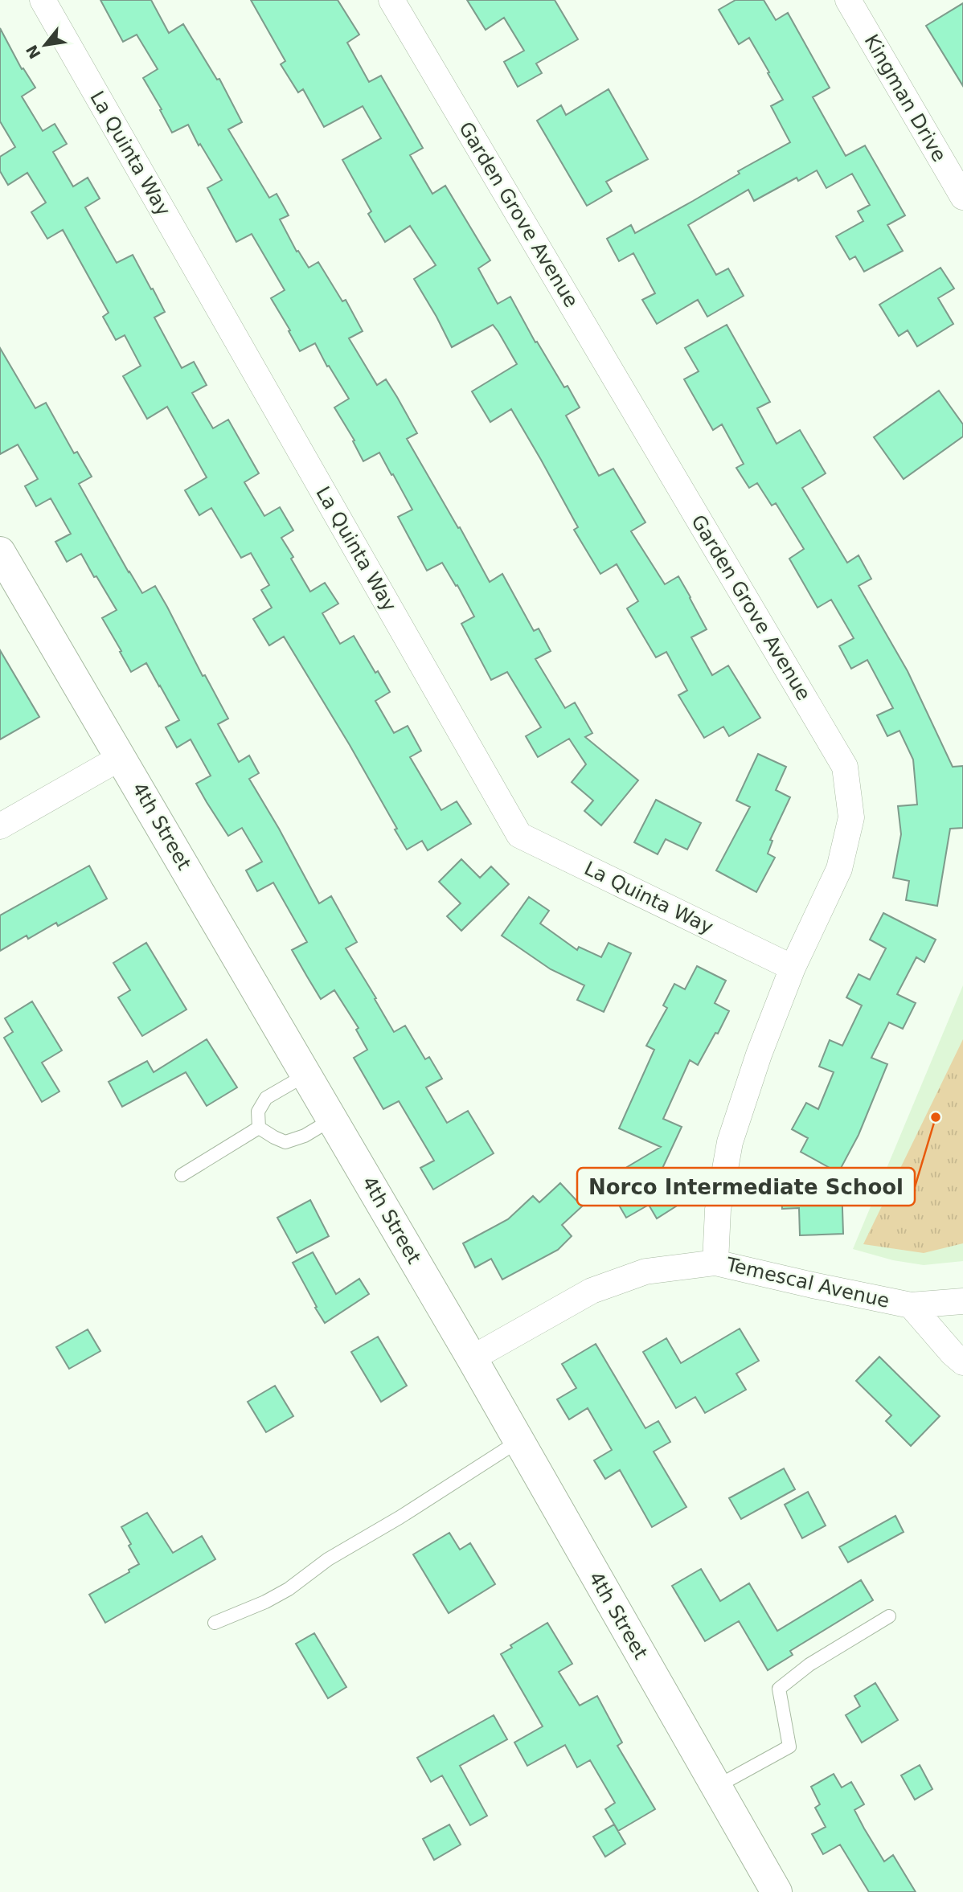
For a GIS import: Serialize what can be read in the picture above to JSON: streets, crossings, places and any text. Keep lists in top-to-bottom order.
{
  "streets": {
    "street": [
      "Kingman Drive",
      "La Quinta Way",
      "Garden Grove Avenue",
      "4th Street",
      "Temescal Avenue"
    ]
  },
  "crossings": [
    ["La Quinta Way", "Garden Grove Avenue"],
    ["Garden Grove Avenue", "Temescal Avenue"],
    ["4th Street", "Temescal Avenue"]
  ],
  "places": ["Norco Intermediate School"],
  "north": "bottom left"
}
